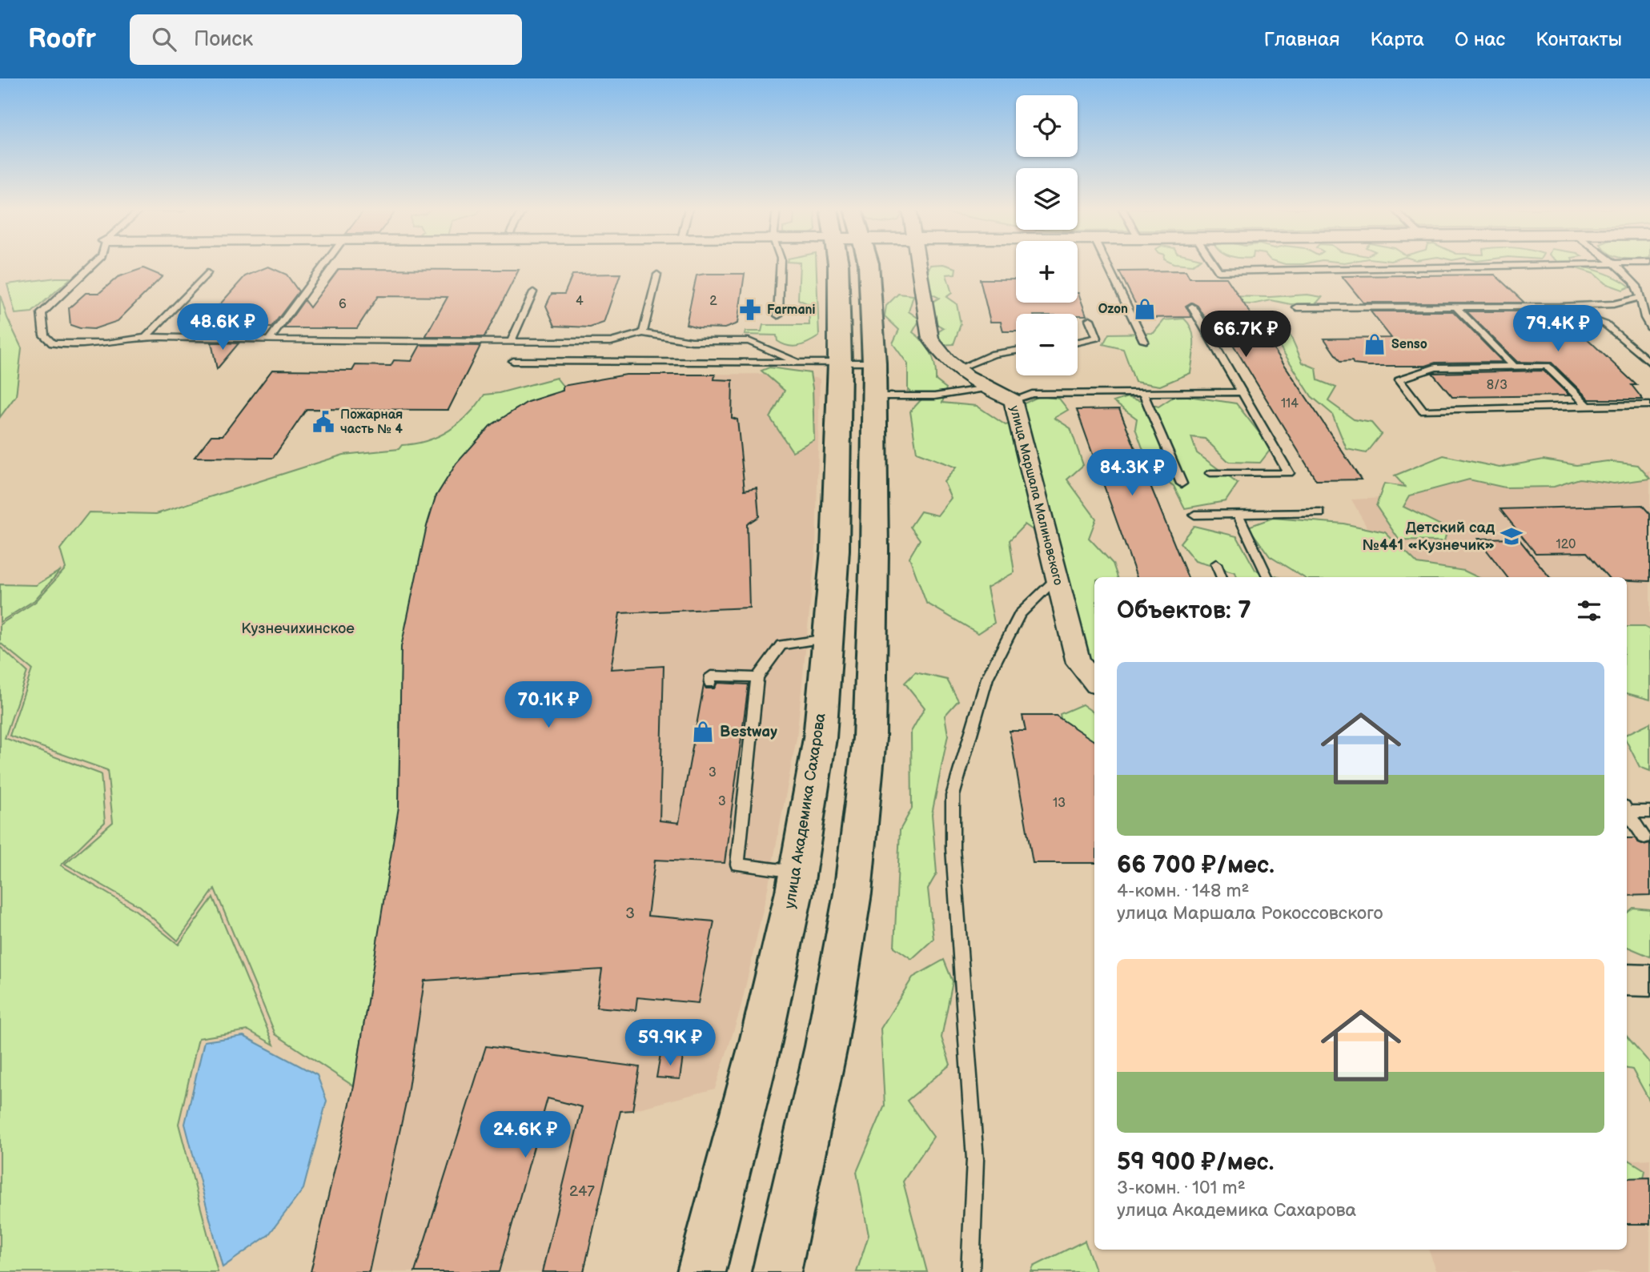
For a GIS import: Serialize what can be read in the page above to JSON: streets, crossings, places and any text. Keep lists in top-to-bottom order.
{
  "streets": {
    "main road": ["улица Академика Сахарова"],
    "street": ["улица Маршала Малиновского"]
  },
  "parks": ["Кузнечихинское"],
  "places": {
    "shop": ["Ozon", "Senso", "Bestway"],
    "pharmacy": ["Farmani"],
    "public building": ["Пожарная часть № 4"],
    "school or university": ["Детский сад №441 «Кузнечик»"]
  },
  "house_numbers": [
    "4",
    "2",
    "6",
    "8/3",
    "114",
    "120",
    "3",
    "3",
    "13",
    "3",
    "247"
  ],
  "page": {
    "header": "Roofr",
    "search": "Поиск",
    "nav": [
      "Главная",
      "Карта",
      "О нас",
      "Контакты"
    ],
    "map_buttons": ["+", "−"],
    "price": [
      "48.6K ₽",
      "79.4K ₽",
      "66.7K ₽",
      "84.3K ₽",
      "70.1K ₽",
      "59.9K ₽",
      "24.6K ₽"
    ],
    "heading": "Объектов: 7",
    "list": [
      {
        "name": "66 700 ₽/мес.",
        "note": "4-комн. · 148 m² · улица Маршала Рокоссовского"
      },
      {
        "name": "59 900 ₽/мес.",
        "note": "3-комн. · 101 m² · улица Академика Сахарова"
      }
    ]
  }
}
